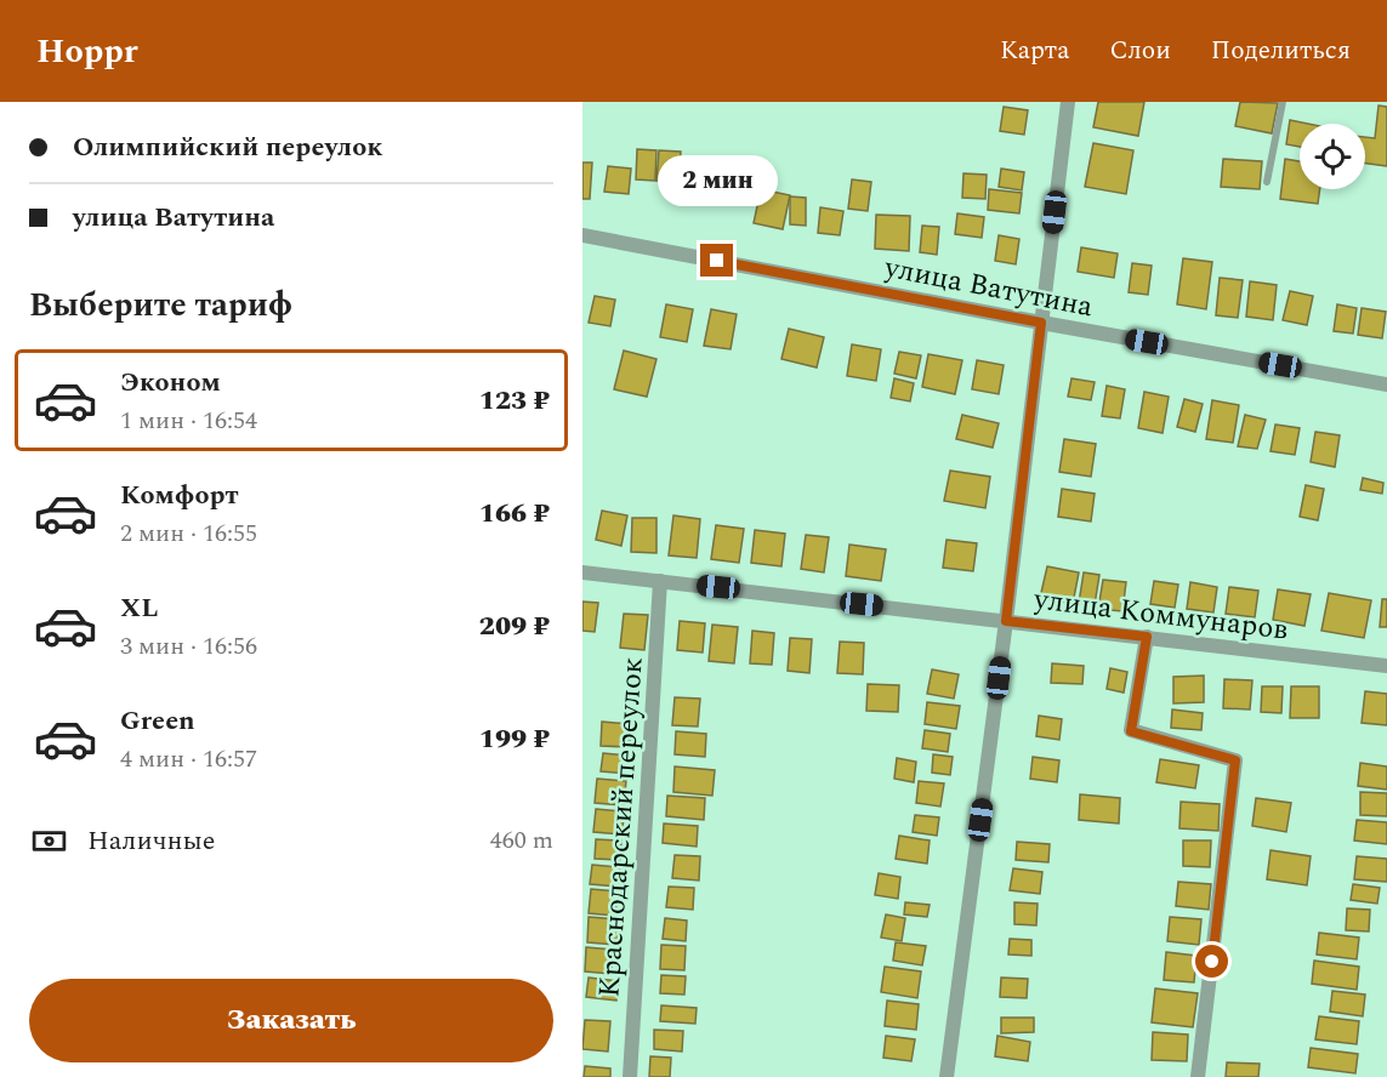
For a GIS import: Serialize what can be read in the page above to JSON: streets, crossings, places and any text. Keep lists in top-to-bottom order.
{
  "streets": {
    "street": ["улица Ватутина", "улица Коммунаров", "Краснодарский переулок"]
  },
  "crossings": [
    ["улица Коммунаров", "Краснодарский переулок"]
  ],
  "page": {
    "header": "Hoppr",
    "nav": ["Карта", "Слои", "Поделиться"],
    "banner": ["Олимпийский переулок", "улица Ватутина"],
    "bubble": "2 мин",
    "heading": "Выберите тариф",
    "list": [
      {
        "name": "Эконом",
        "note": "1 мин · 16:54",
        "value": "123 ₽"
      },
      {
        "name": "Комфорт",
        "note": "2 мин · 16:55",
        "value": "166 ₽"
      },
      {
        "name": "XL",
        "note": "3 мин · 16:56",
        "value": "209 ₽"
      },
      {
        "name": "Green",
        "note": "4 мин · 16:57",
        "value": "199 ₽"
      }
    ],
    "pay": ["Наличные", "460 m"],
    "buttons": "Заказать"
  }
}
